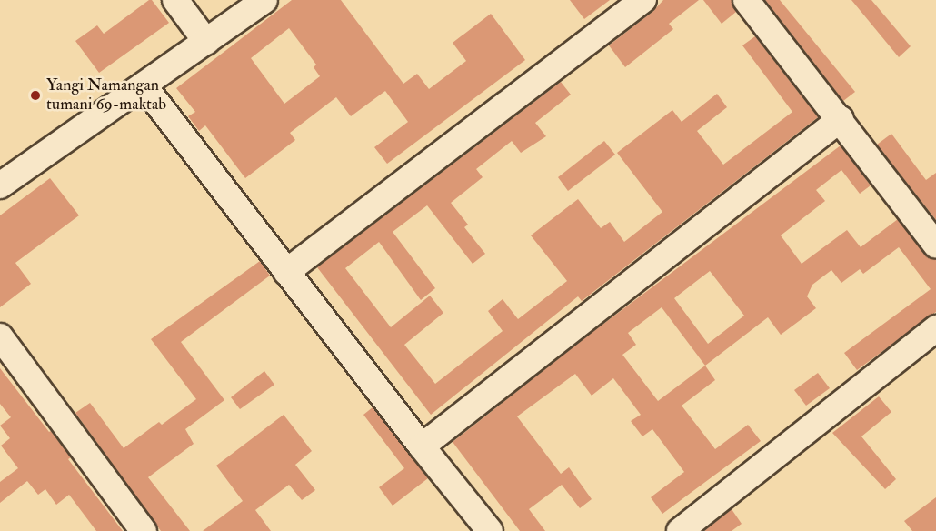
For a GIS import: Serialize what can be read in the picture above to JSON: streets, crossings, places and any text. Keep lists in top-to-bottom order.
{
  "places": ["Yangi Namangan tumani 69-maktab"]
}
